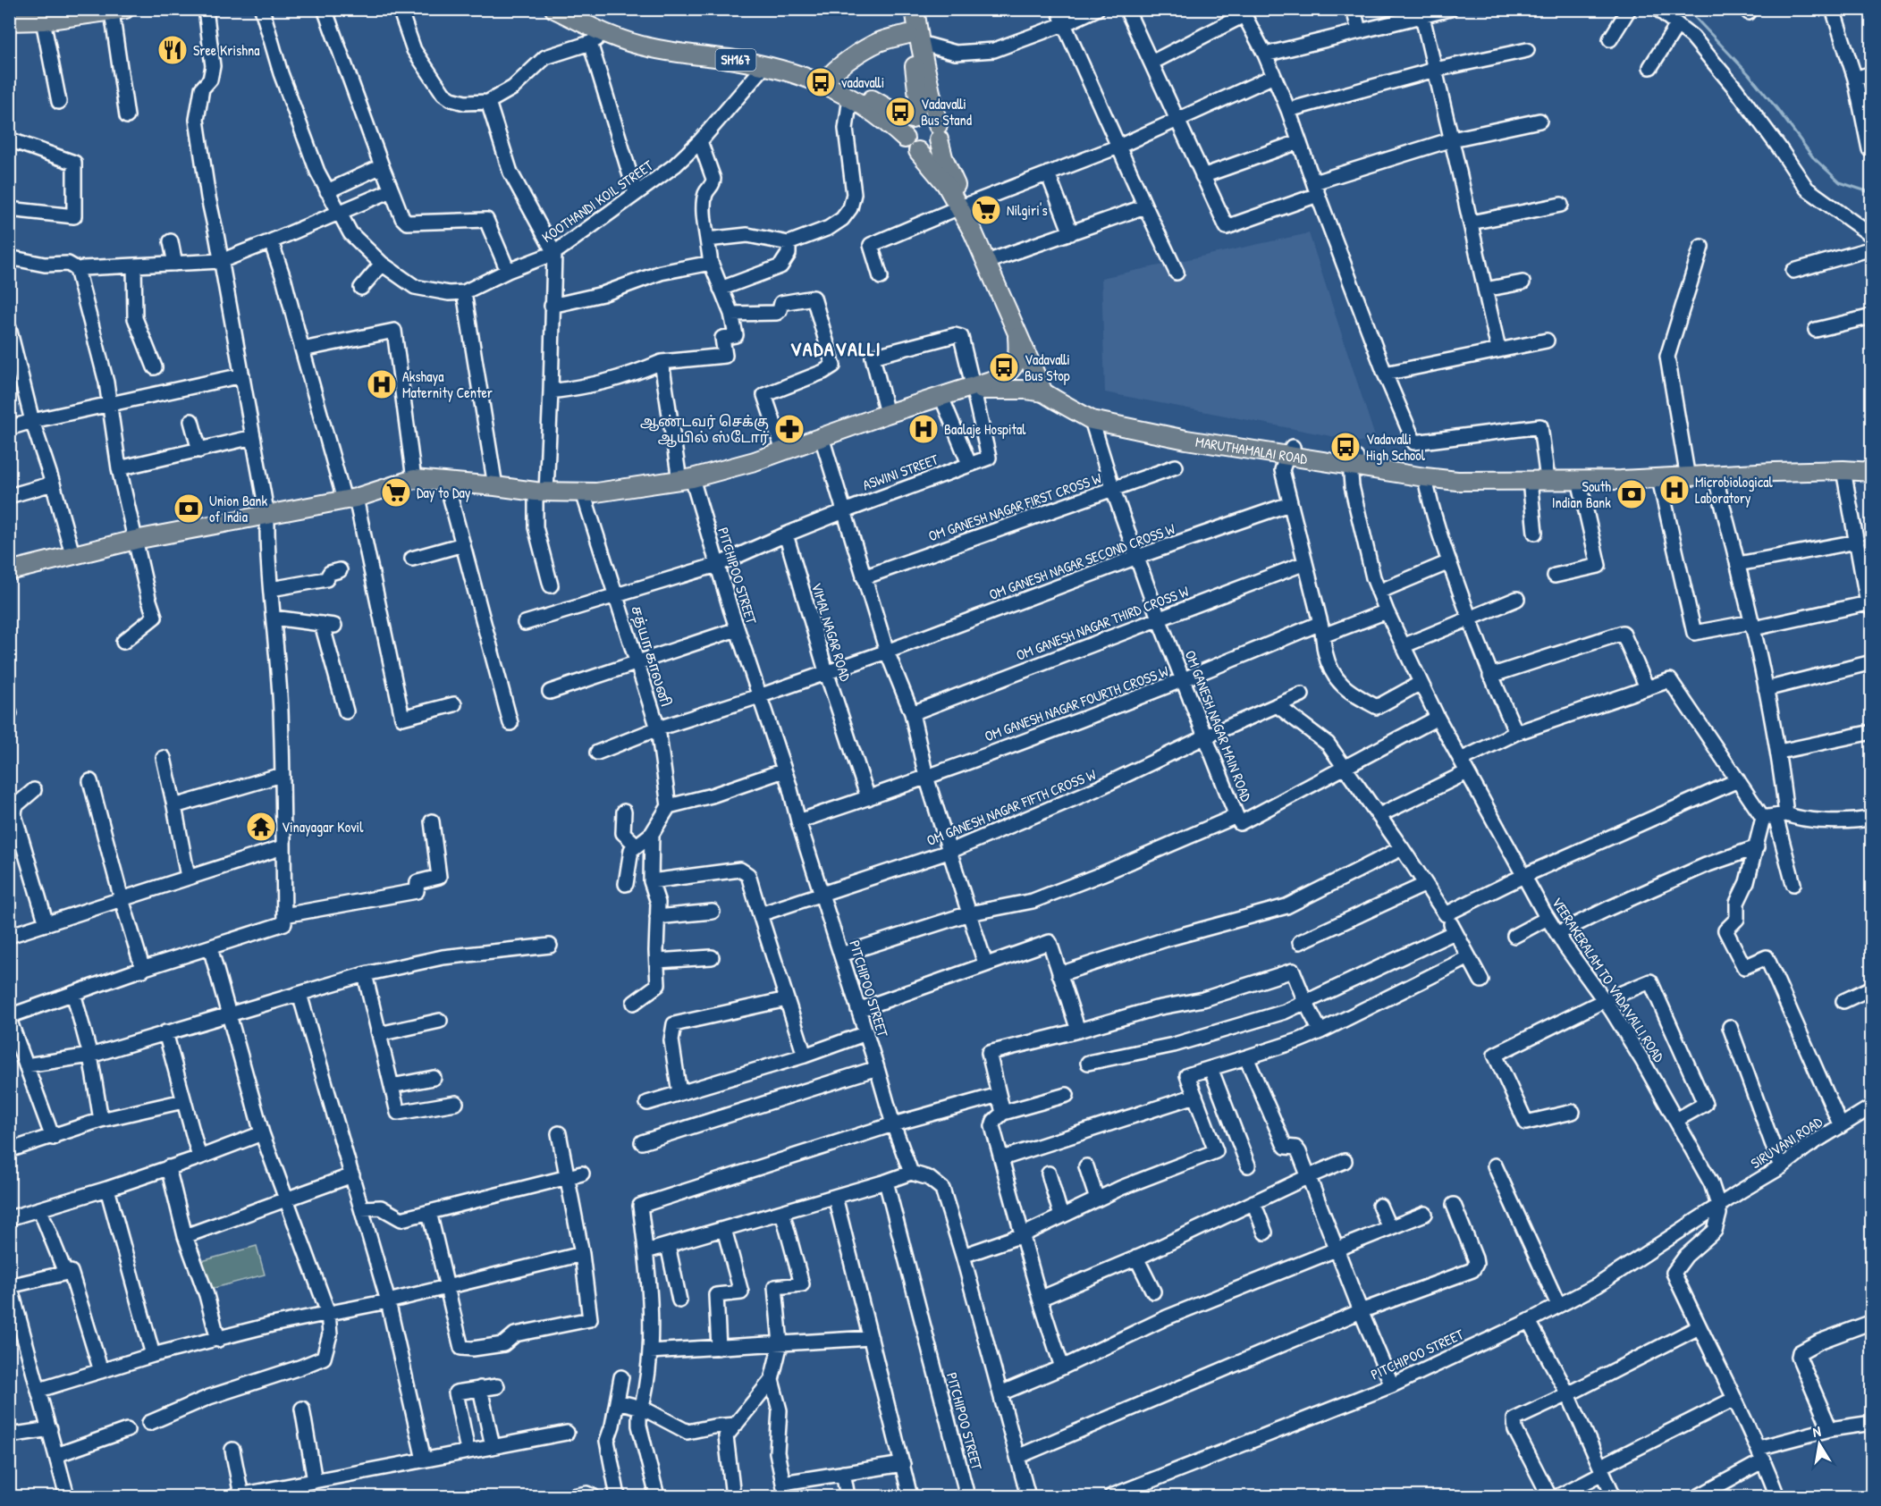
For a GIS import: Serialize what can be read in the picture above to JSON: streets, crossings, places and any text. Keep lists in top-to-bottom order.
{
  "streets": {
    "main road": ["SH167", "MARUTHAMALAI ROAD"],
    "street": [
      "KOOTHANDI KOIL STREET",
      "ASWINI STREET",
      "OM GANESH NAGAR FIRST CROSS W",
      "OM GANESH NAGAR SECOND CROSS W",
      "PITCHIPOO STREET",
      "OM GANESH NAGAR THIRD CROSS W",
      "VIMAL NAGAR ROAD",
      "சத்யா காலனி",
      "OM GANESH NAGAR FOURTH CROSS W",
      "OM GANESH NAGAR MAIN ROAD",
      "OM GANESH NAGAR FIFTH CROSS W",
      "VEERAKERALAM TO VADAVALLI ROAD",
      "SIRUVANI ROAD"
    ]
  },
  "crossings": [
    ["SH167", "KOOTHANDI KOIL STREET"],
    ["SH167", "MARUTHAMALAI ROAD"],
    ["MARUTHAMALAI ROAD", "OM GANESH NAGAR MAIN ROAD"],
    ["MARUTHAMALAI ROAD", "VEERAKERALAM TO VADAVALLI ROAD"],
    ["OM GANESH NAGAR FIRST CROSS W", "OM GANESH NAGAR MAIN ROAD"],
    ["OM GANESH NAGAR SECOND CROSS W", "VIMAL NAGAR ROAD"],
    ["OM GANESH NAGAR SECOND CROSS W", "சத்யா காலனி"],
    ["OM GANESH NAGAR SECOND CROSS W", "OM GANESH NAGAR MAIN ROAD"],
    ["PITCHIPOO STREET", "சத்யா காலனி"],
    ["PITCHIPOO STREET", "OM GANESH NAGAR FOURTH CROSS W"],
    ["PITCHIPOO STREET", "OM GANESH NAGAR MAIN ROAD"],
    ["PITCHIPOO STREET", "OM GANESH NAGAR FIFTH CROSS W"],
    ["PITCHIPOO STREET", "VEERAKERALAM TO VADAVALLI ROAD"],
    ["PITCHIPOO STREET", "SIRUVANI ROAD"],
    ["OM GANESH NAGAR THIRD CROSS W", "OM GANESH NAGAR MAIN ROAD"],
    ["VIMAL NAGAR ROAD", "சத்யா காலனி"],
    ["VIMAL NAGAR ROAD", "OM GANESH NAGAR FOURTH CROSS W"],
    ["OM GANESH NAGAR FOURTH CROSS W", "OM GANESH NAGAR MAIN ROAD"],
    ["OM GANESH NAGAR FOURTH CROSS W", "VEERAKERALAM TO VADAVALLI ROAD"],
    ["OM GANESH NAGAR MAIN ROAD", "OM GANESH NAGAR FIFTH CROSS W"],
    ["VEERAKERALAM TO VADAVALLI ROAD", "SIRUVANI ROAD"]
  ],
  "districts": ["VADAVALLI"],
  "places": {
    "restaurant": ["Sree Krishna"],
    "bus stop": [
      "vadavalli",
      "Vadavalli Bus Stand",
      "Vadavalli Bus Stop",
      "Vadavalli High School"
    ],
    "supermarket": ["Nilgiri's", "Day to Day"],
    "hospital": ["Akshaya Maternity Center", "Baalaje Hospital", "Microbiological Laboratory"],
    "pharmacy": ["ஆண்டவர் செக்கு ஆயில் ஸ்டோர்"],
    "bank": ["South Indian Bank", "Union Bank of India"],
    "temple": ["Vinayagar Kovil"]
  },
  "north": "top"
}
